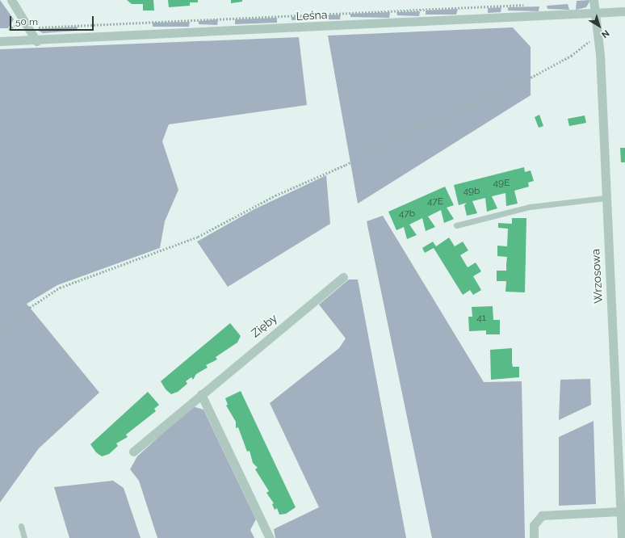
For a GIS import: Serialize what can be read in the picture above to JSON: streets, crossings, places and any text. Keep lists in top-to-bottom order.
{
  "streets": {
    "street": ["Leśna", "Wrzosowa", "Zięby"]
  },
  "crossings": [
    ["Leśna", "Wrzosowa"]
  ],
  "house_numbers": [
    "49E",
    "49b",
    "47E",
    "47b",
    "41"
  ],
  "scale_bar": "50 m",
  "north": "bottom right"
}
